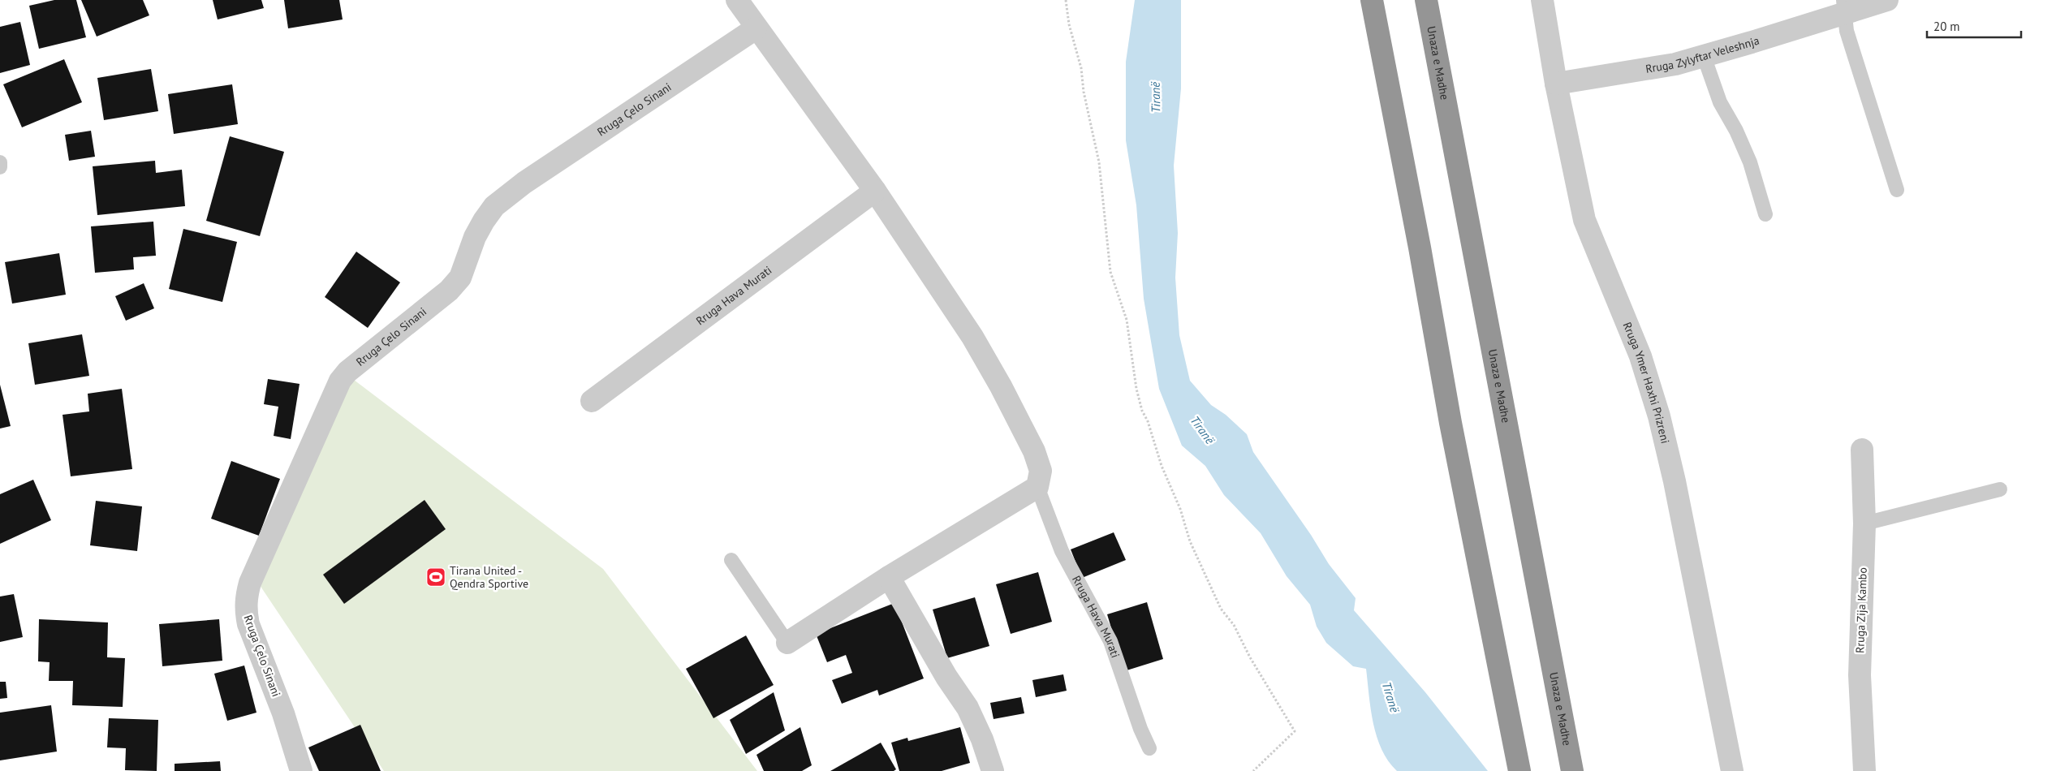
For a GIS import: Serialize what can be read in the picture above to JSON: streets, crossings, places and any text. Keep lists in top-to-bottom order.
{
  "streets": {
    "highway": ["Unaza e Madhe"],
    "street": [
      "Rruga Zylyftar Veleshnja",
      "Rruga Çelo Sinani",
      "Rruga Hava Murati",
      "Rruga Ymer Haxhi Prizreni",
      "Rruga Zija Kambo"
    ]
  },
  "crossings": [
    ["Rruga Zylyftar Veleshnja", "Rruga Ymer Haxhi Prizreni"],
    ["Rruga Çelo Sinani", "Rruga Hava Murati"]
  ],
  "water": ["Tiranë"],
  "places": {
    "sports": ["Tirana United - Qendra Sportive"]
  },
  "scale_bar": "20 m"
}
